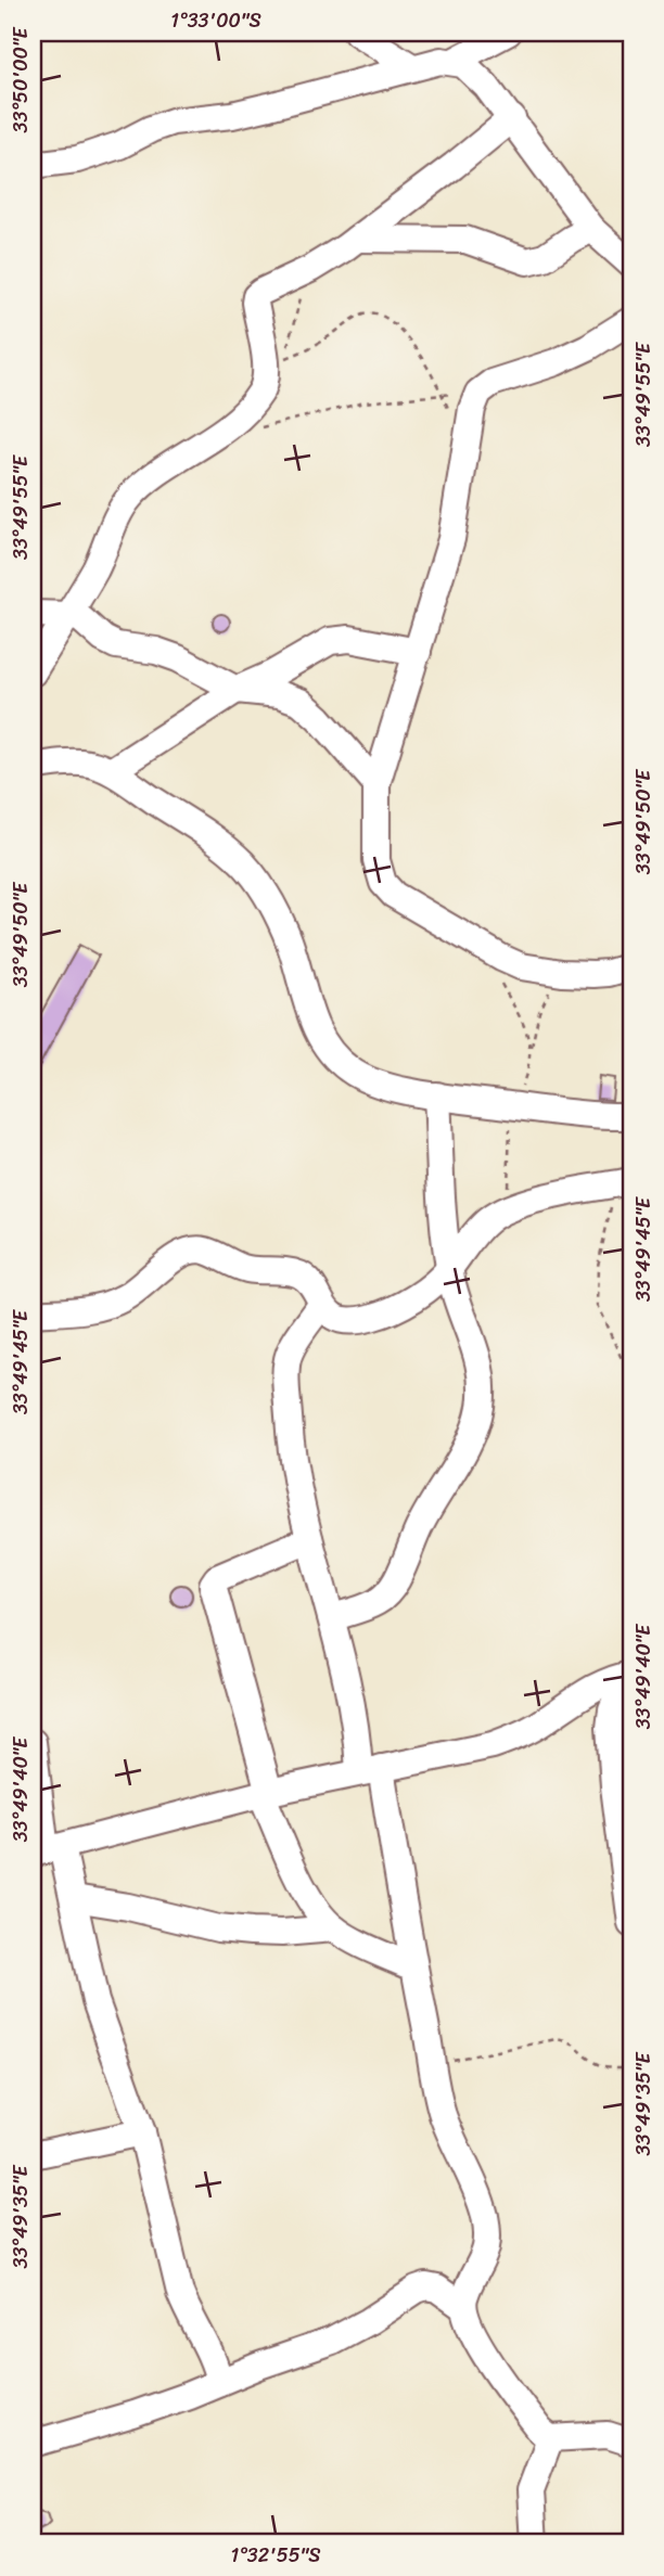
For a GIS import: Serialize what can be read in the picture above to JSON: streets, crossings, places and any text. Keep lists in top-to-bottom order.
{
  "coordinates": [
    "1°33'00\"S",
    "33°50'00\"E",
    "33°49'55\"E",
    "33°49'50\"E",
    "33°49'45\"E",
    "33°49'40\"E",
    "33°49'35\"E",
    "1°32'55\"S"
  ]
}
